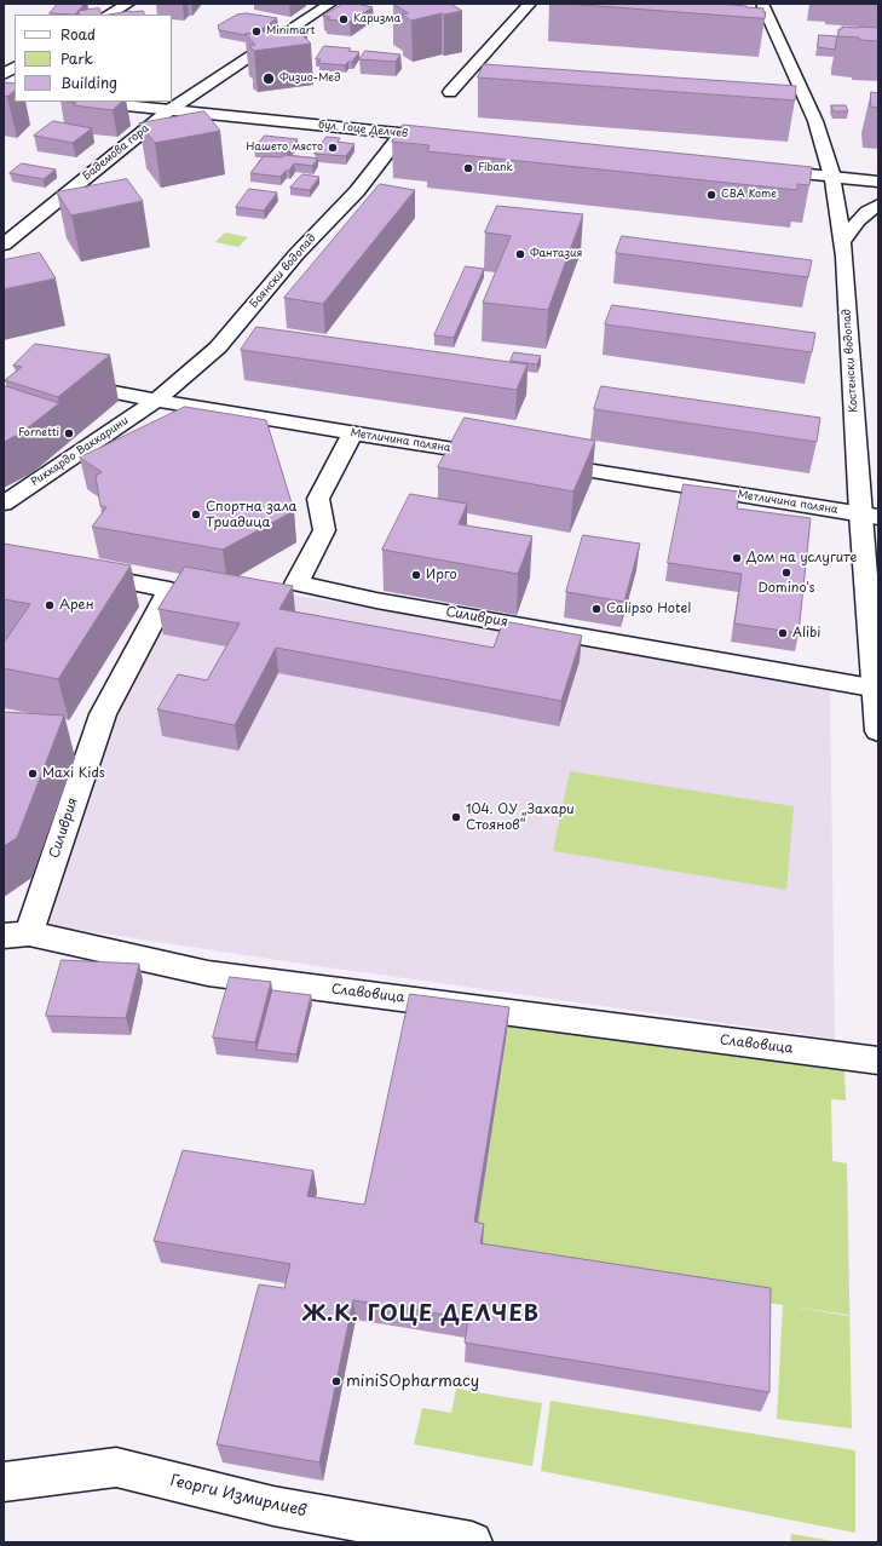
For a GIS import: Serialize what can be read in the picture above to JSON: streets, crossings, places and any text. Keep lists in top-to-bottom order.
{
  "streets": {
    "street": [
      "бул. Гоце Делчев",
      "Бадемова гора",
      "Боянски водопад",
      "Костенски водопад",
      "Метличина поляна",
      "Риккардо Ваккарини",
      "Силиврия",
      "Славовица",
      "Георги Измирлиев"
    ]
  },
  "crossings": [
    ["бул. Гоце Делчев", "Бадемова гора"],
    ["бул. Гоце Делчев", "Боянски водопад"],
    ["Боянски водопад", "Метличина поляна"],
    ["Боянски водопад", "Риккардо Ваккарини"],
    ["Костенски водопад", "Метличина поляна"],
    ["Костенски водопад", "Силиврия"],
    ["Метличина поляна", "Риккардо Ваккарини"],
    ["Метличина поляна", "Силиврия"],
    ["Силиврия", "Славовица"]
  ],
  "districts": ["Ж.К. ГОЦЕ ДЕЛЧЕВ"],
  "places": [
    "Каризма",
    "Minimart",
    "Физио-Мед",
    "Нашето място",
    "Fibank",
    "CBA Kome",
    "Фантазия",
    "Fornetti",
    "Спортна зала Триадица",
    "Дом на услугите",
    "Domino's",
    "Ирго",
    "Арен",
    "Calipso Hotel",
    "Alibi",
    "Maxi Kids",
    "104. ОУ „Захари Стоянов“",
    "miniSOpharmacy"
  ],
  "legend": ["Road", "Park", "Building"]
}
